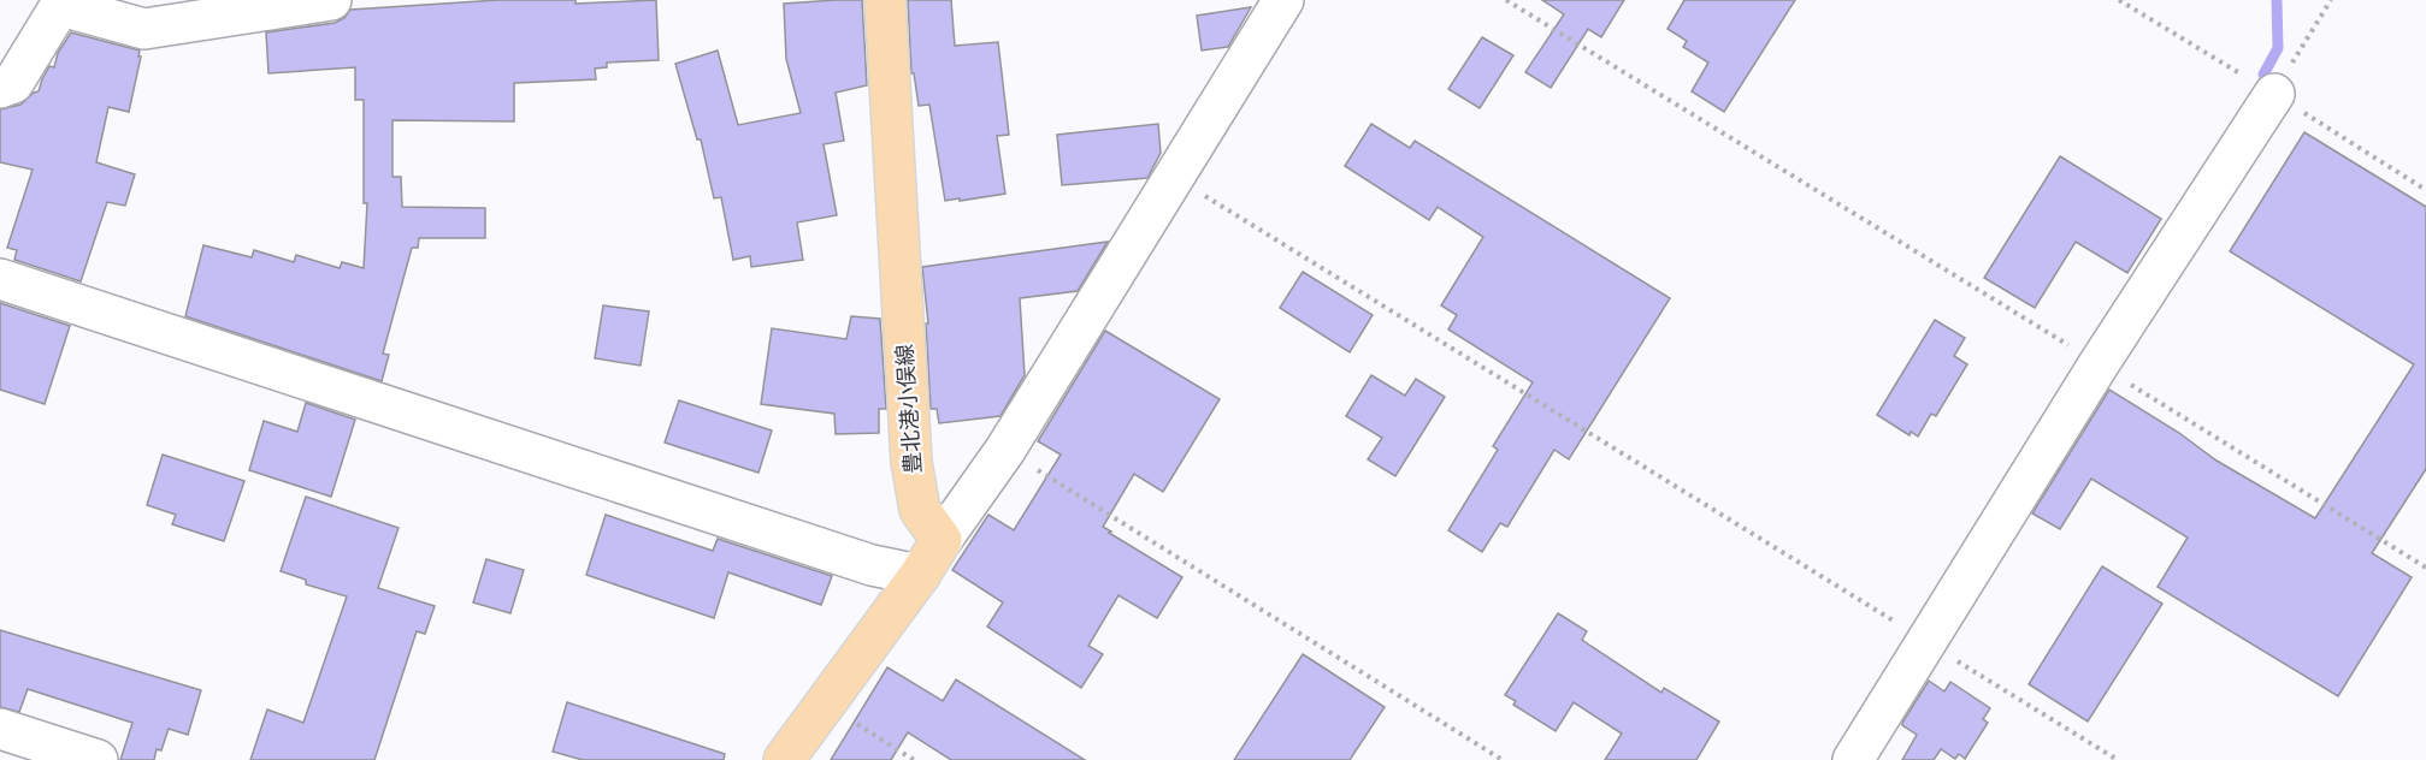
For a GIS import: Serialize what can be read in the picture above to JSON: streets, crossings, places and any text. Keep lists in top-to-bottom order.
{
  "streets": {
    "main road": ["豊北港小俣線"]
  }
}
